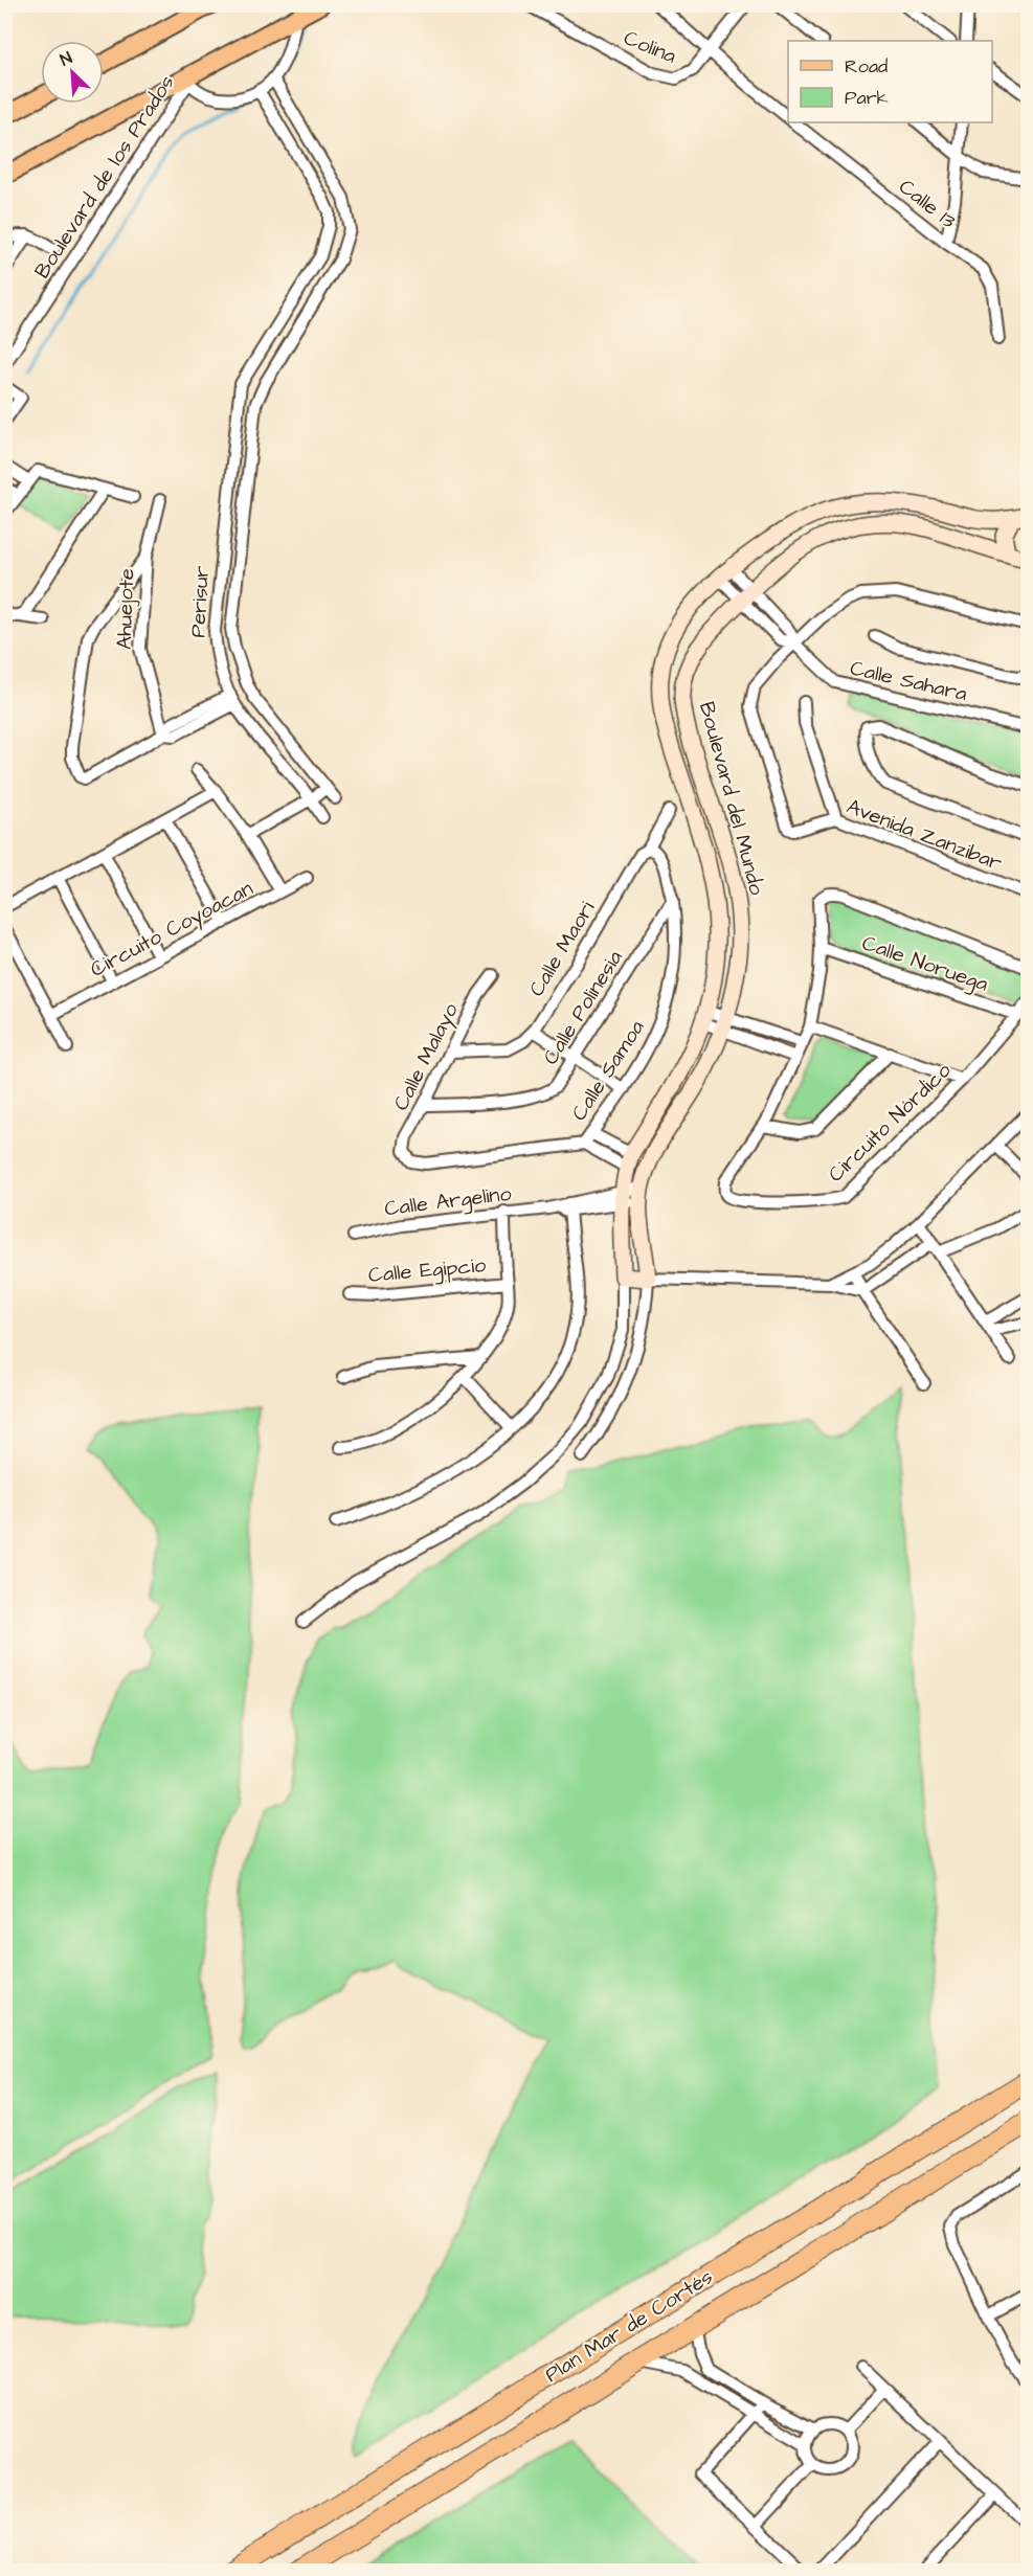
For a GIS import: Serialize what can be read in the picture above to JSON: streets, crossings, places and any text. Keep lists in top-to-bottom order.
{
  "streets": {
    "highway": ["Plan Mar de Cortés"],
    "street": [
      "Colina",
      "Boulevard de los Prados",
      "Calle 13",
      "Perisur",
      "Ahuejote",
      "Calle Sahara",
      "Boulevard del Mundo",
      "Avenida Zanzibar",
      "Circuito Coyoacan",
      "Calle Maori",
      "Calle Noruega",
      "Calle Polinesia",
      "Calle Malayo",
      "Calle Samoa",
      "Circuito Nórdico",
      "Calle Argelino",
      "Calle Egipcio"
    ]
  },
  "crossings": [
    ["Colina", "Calle 13"],
    ["Calle Sahara", "Avenida Zanzibar"],
    ["Boulevard del Mundo", "Calle Argelino"],
    ["Calle Maori", "Calle Malayo"],
    ["Calle Maori", "Calle Samoa"],
    ["Calle Noruega", "Circuito Nórdico"],
    ["Calle Polinesia", "Calle Malayo"],
    ["Calle Polinesia", "Calle Samoa"],
    ["Calle Malayo", "Calle Samoa"]
  ],
  "legend": ["Road", "Park"],
  "north": "top left"
}
